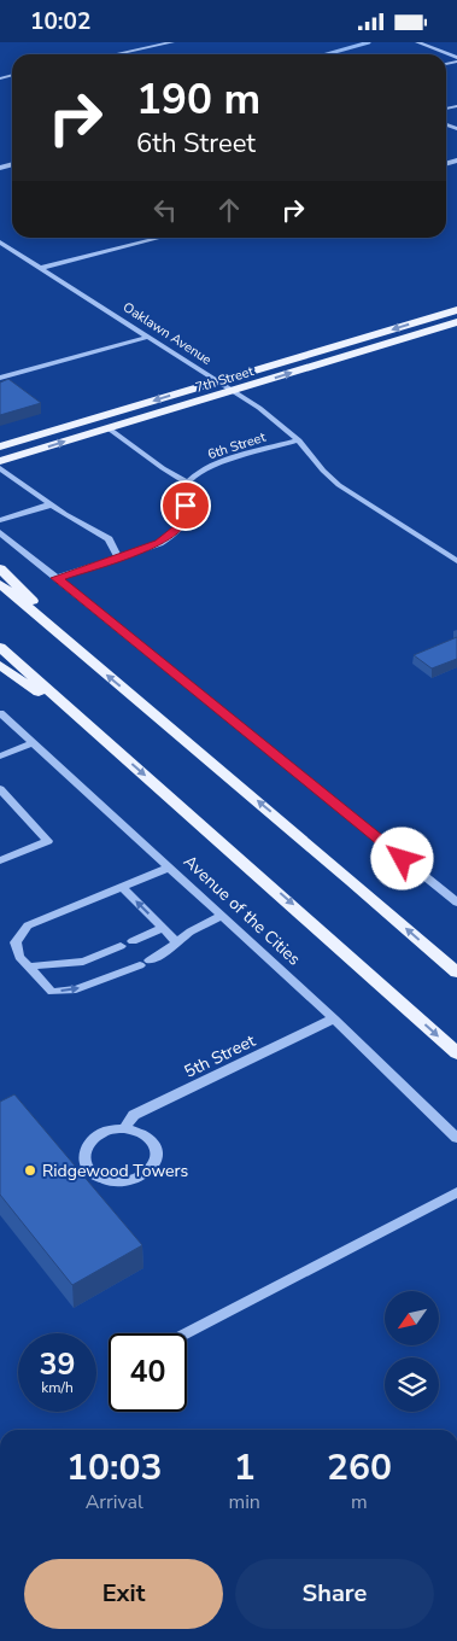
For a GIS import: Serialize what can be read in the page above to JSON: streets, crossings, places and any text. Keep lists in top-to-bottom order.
{
  "streets": {
    "main road": ["7th Street", "Avenue of the Cities"],
    "street": ["Oaklawn Avenue", "6th Street", "5th Street"]
  },
  "crossings": [
    ["Oaklawn Avenue", "7th Street"],
    ["Oaklawn Avenue", "6th Street"],
    ["Avenue of the Cities", "5th Street"]
  ],
  "places": ["Ridgewood Towers"],
  "north": "bottom left",
  "page": {
    "status": "10:02",
    "turn": ["190 m", "6th Street"],
    "speed": "39 km/h",
    "limit": "40",
    "eta": [
      "10:03",
      "Arrival",
      "1",
      "min",
      "260",
      "m"
    ],
    "buttons": ["Exit", "Share"]
  }
}
